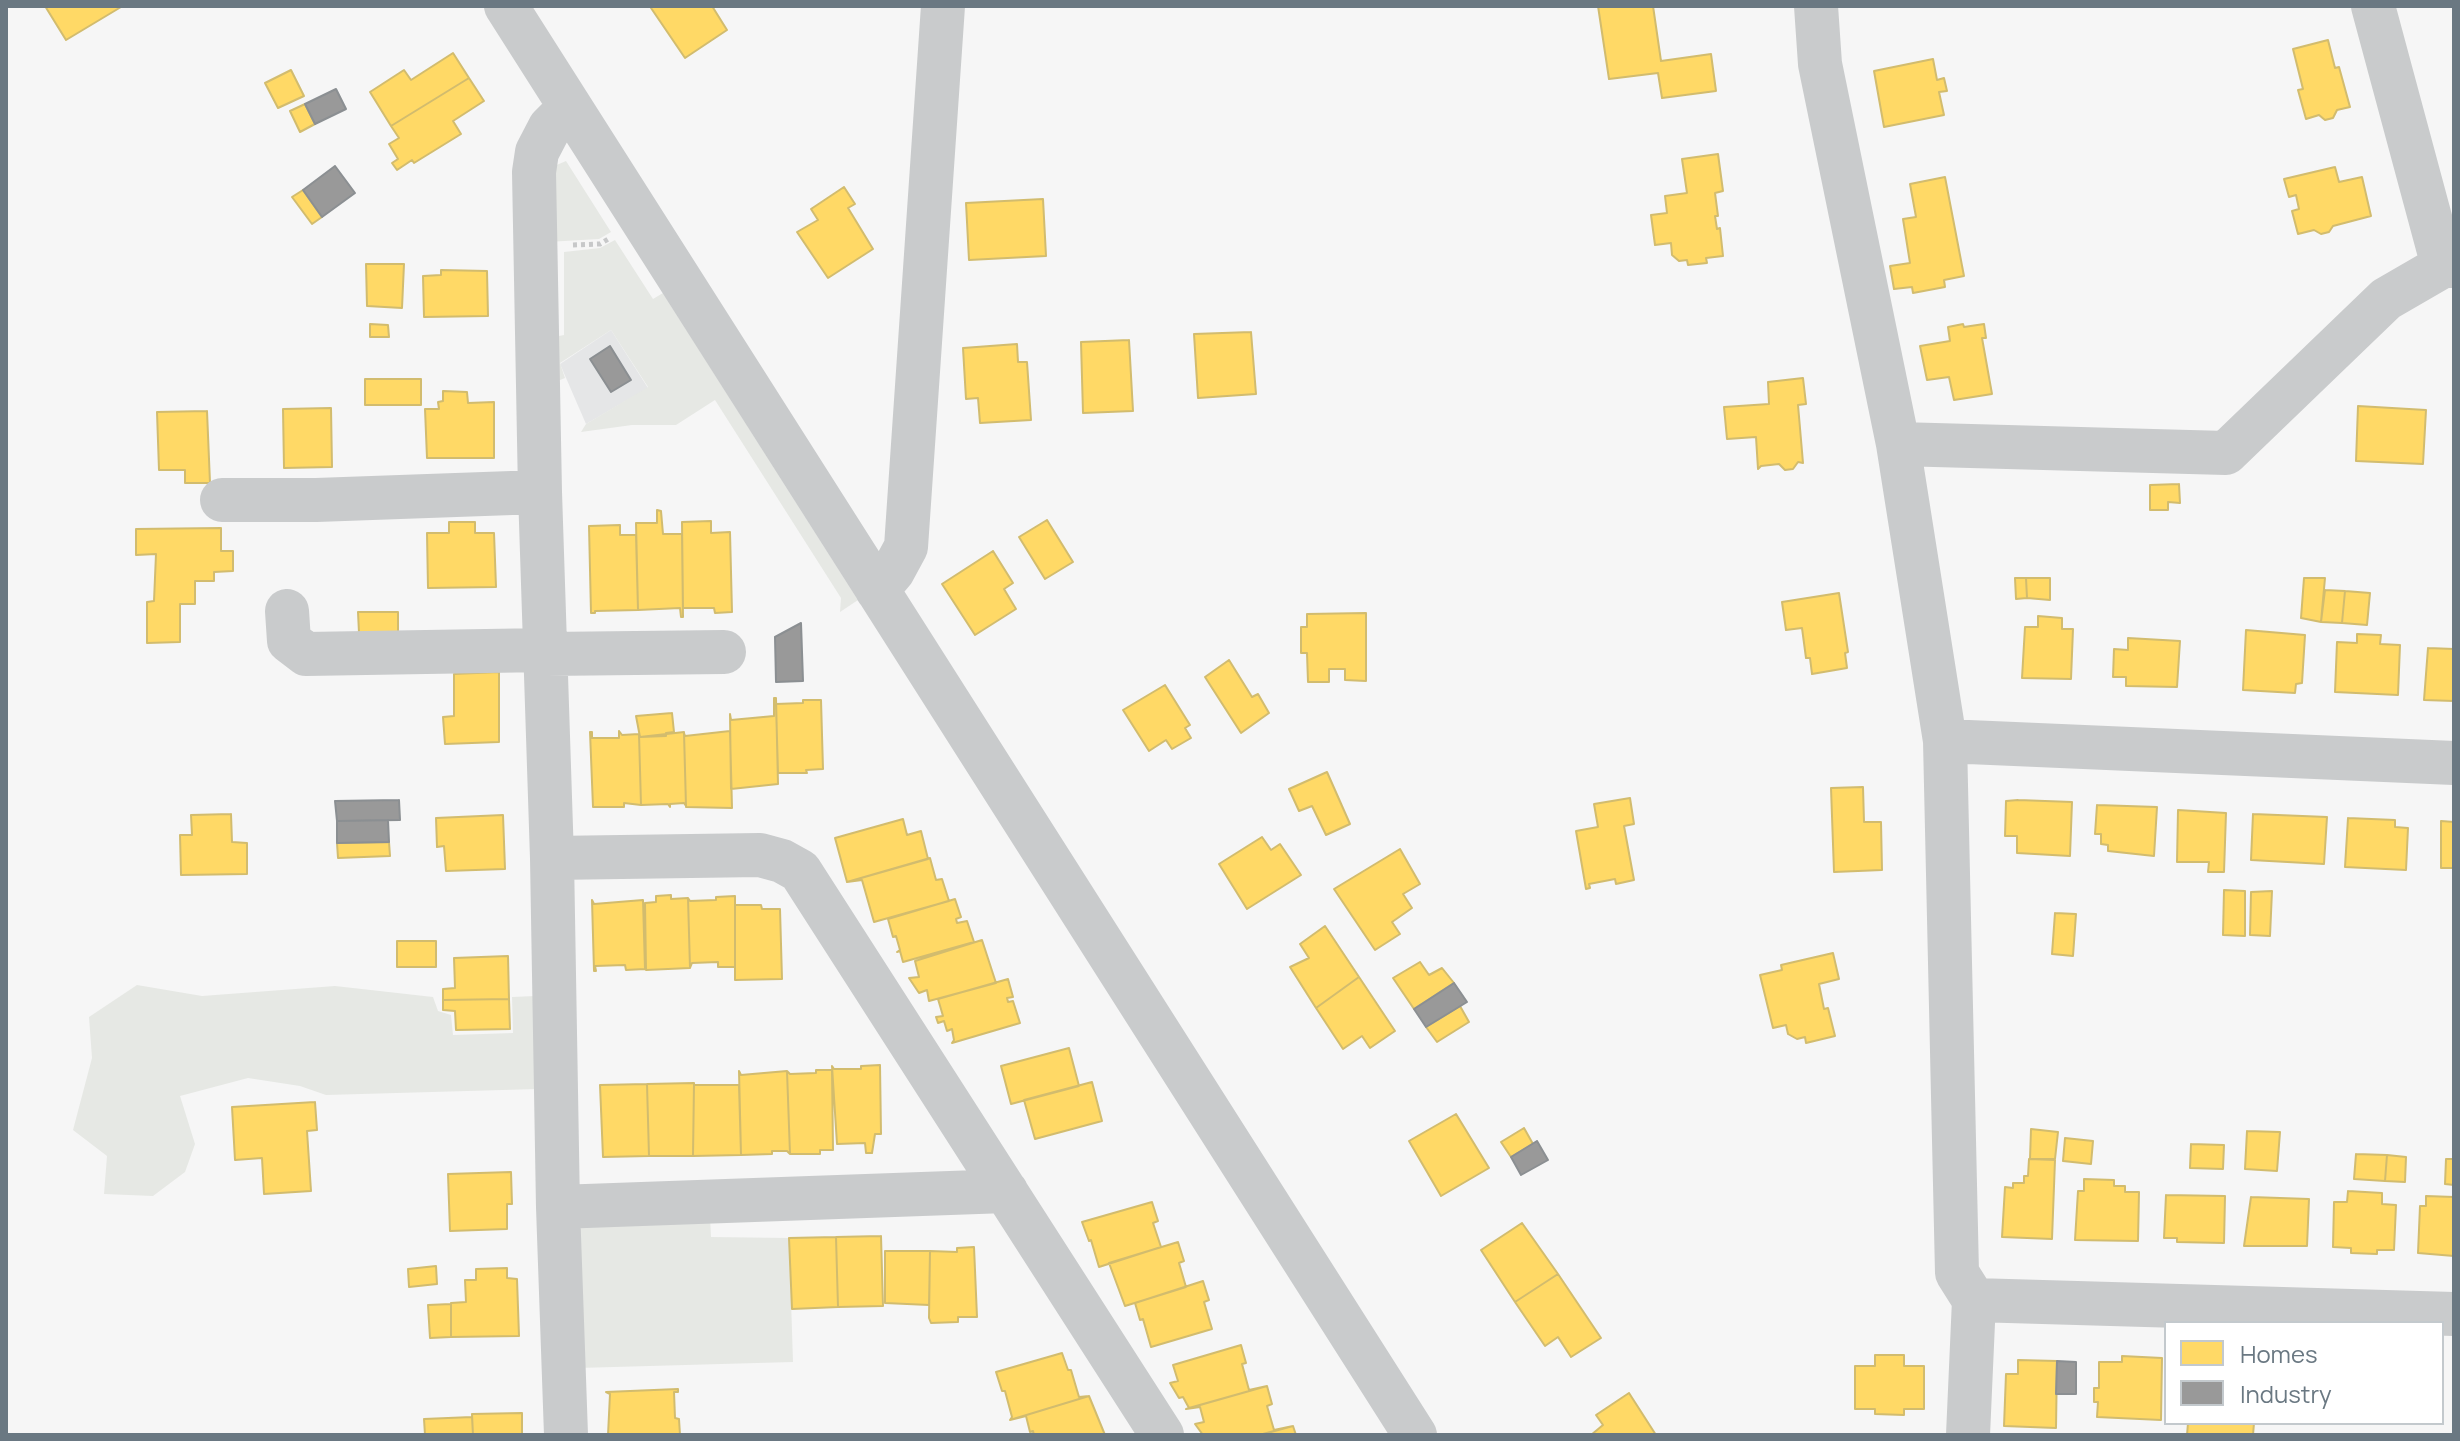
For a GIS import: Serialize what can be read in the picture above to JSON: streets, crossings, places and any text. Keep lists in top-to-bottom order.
{
  "legend": ["Homes", "Industry"]
}
